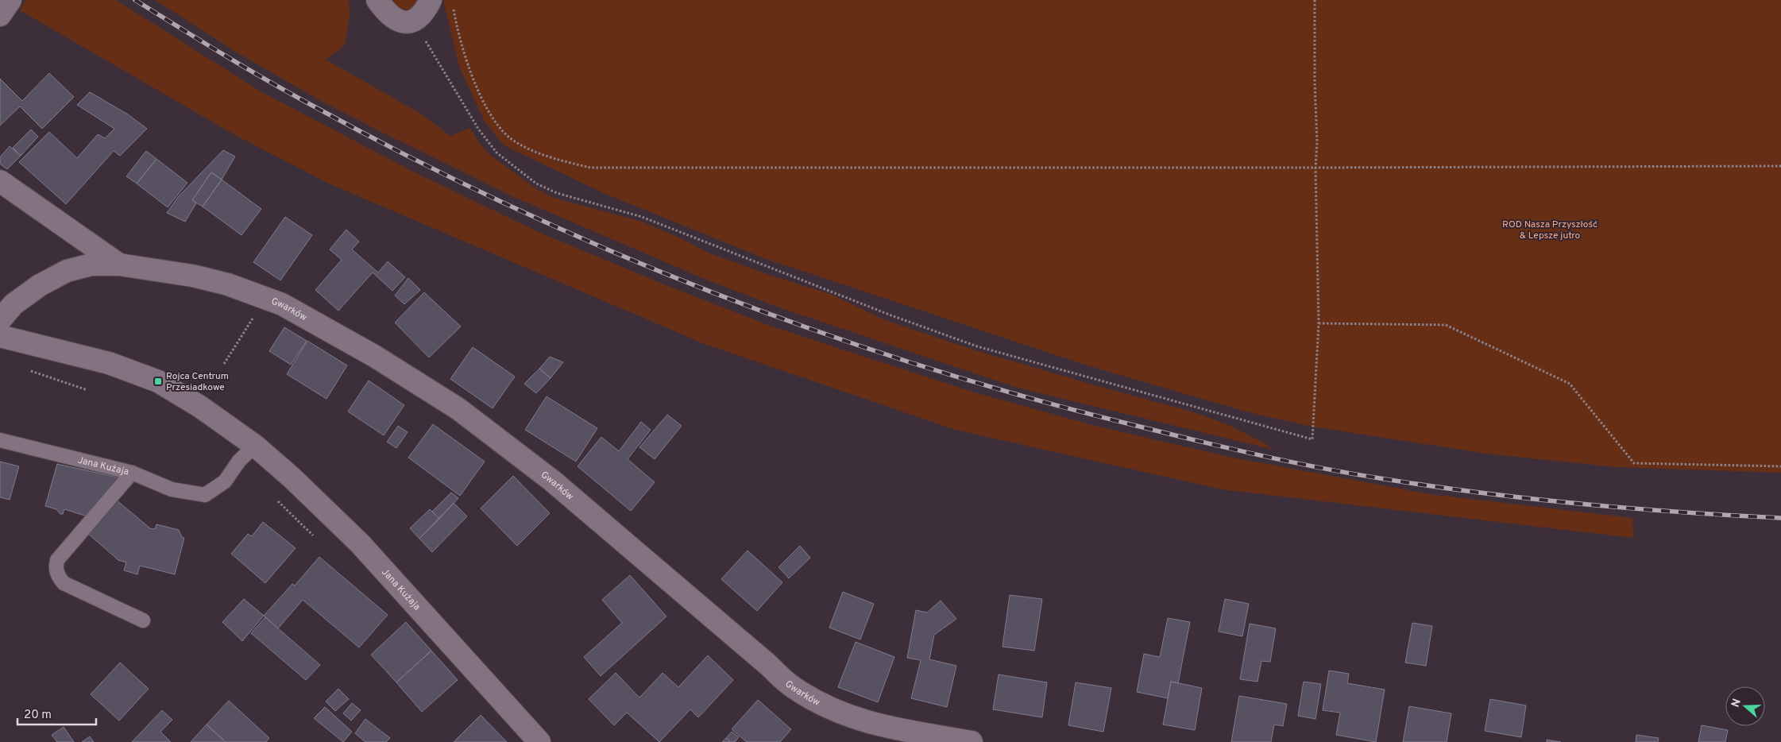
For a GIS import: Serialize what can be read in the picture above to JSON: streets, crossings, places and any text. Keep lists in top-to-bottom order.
{
  "streets": {
    "street": ["Gwarków", "Jana Kużaja"]
  },
  "parks": ["ROD Nasza Przyszłość & Lepsze jutro"],
  "places": {
    "transit": ["Rojca Centrum Przesiadkowe"]
  },
  "scale_bar": "20 m",
  "north": "left"
}
